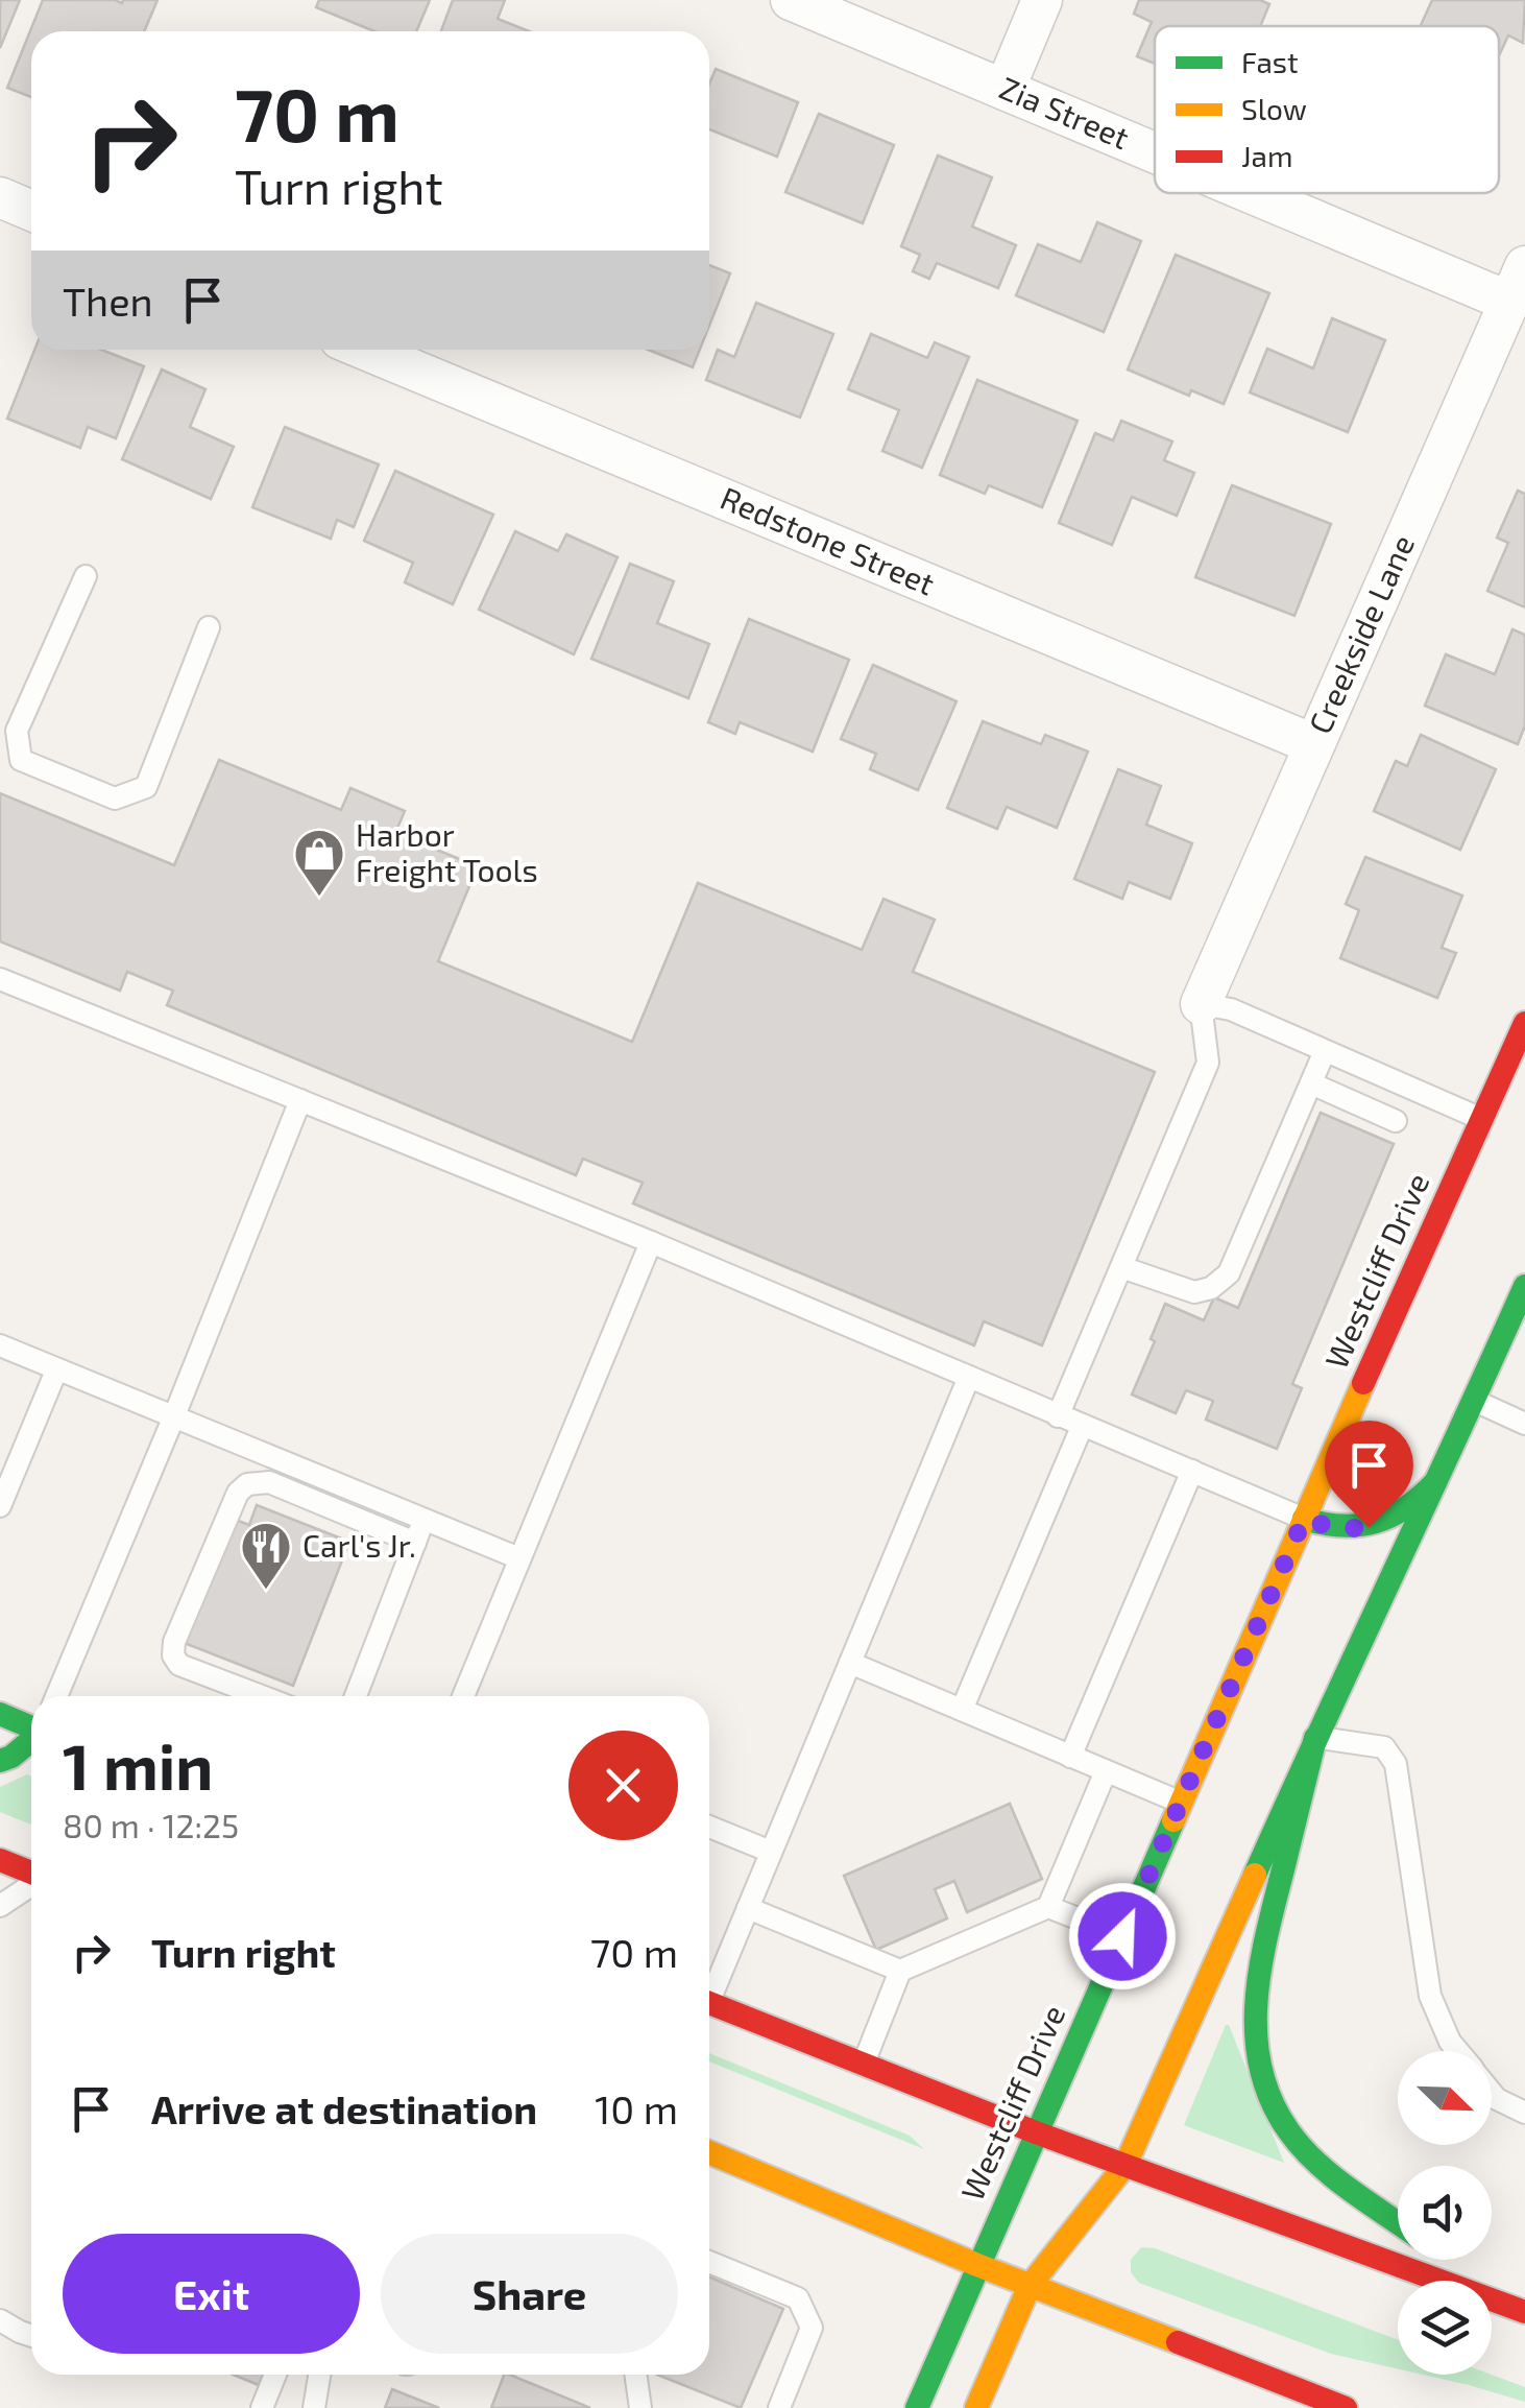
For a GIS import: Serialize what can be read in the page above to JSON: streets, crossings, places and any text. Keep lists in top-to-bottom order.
{
  "streets": {
    "main road": ["Westcliff Drive"],
    "street": ["Zia Street", "Redstone Street", "Creekside Lane"]
  },
  "crossings": [
    ["Zia Street", "Creekside Lane"],
    ["Redstone Street", "Creekside Lane"]
  ],
  "places": {
    "shop": ["Harbor Freight Tools"],
    "restaurant": ["Carl's Jr."]
  },
  "legend": ["Fast", "Slow", "Jam"],
  "north": "bottom right",
  "page": {
    "turn": ["70 m", "Turn right"],
    "then": "Then",
    "heading": ["1 min", "80 m · 12:25"],
    "list": [
      {
        "name": "Turn right",
        "value": "70 m"
      },
      {
        "name": "Arrive at destination",
        "value": "10 m"
      }
    ],
    "buttons": ["Exit", "Share"]
  }
}
